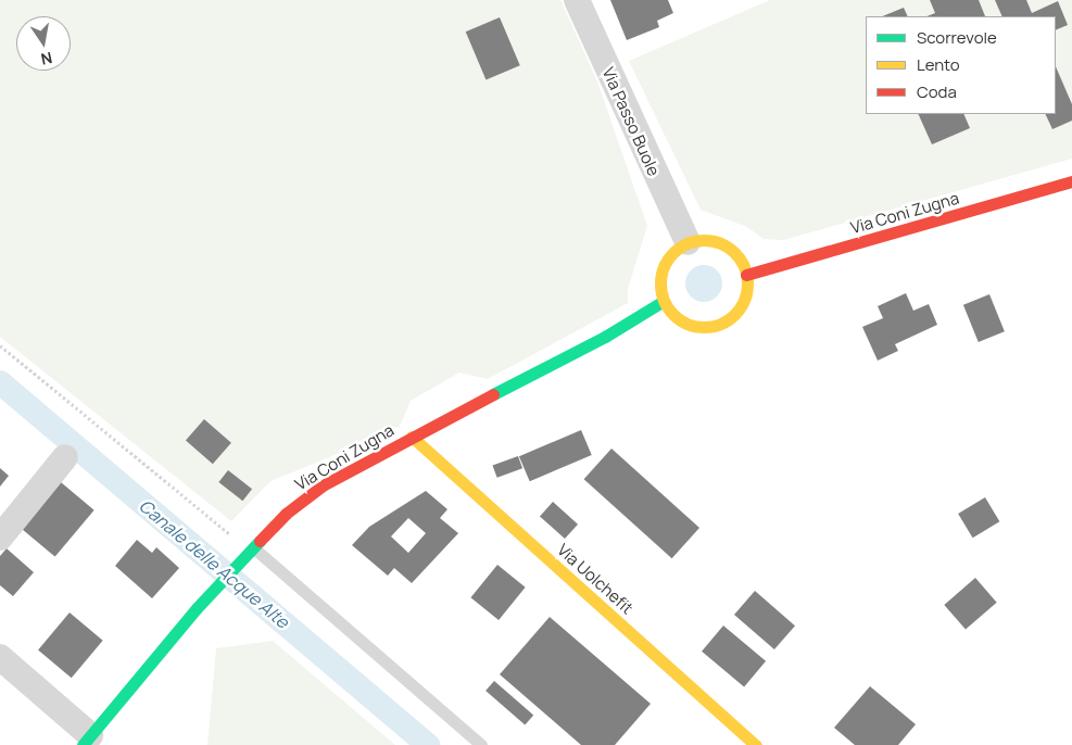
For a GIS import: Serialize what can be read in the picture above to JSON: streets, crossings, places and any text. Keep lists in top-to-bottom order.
{
  "streets": {
    "street": ["Via Passo Buole", "Via Coni Zugna", "Via Uolchefit"]
  },
  "crossings": [
    ["Via Passo Buole", "Via Coni Zugna"],
    ["Via Coni Zugna", "Via Uolchefit"]
  ],
  "water": ["Canale delle Acque Alte"],
  "legend": ["Scorrevole", "Lento", "Coda"],
  "north": "bottom"
}
